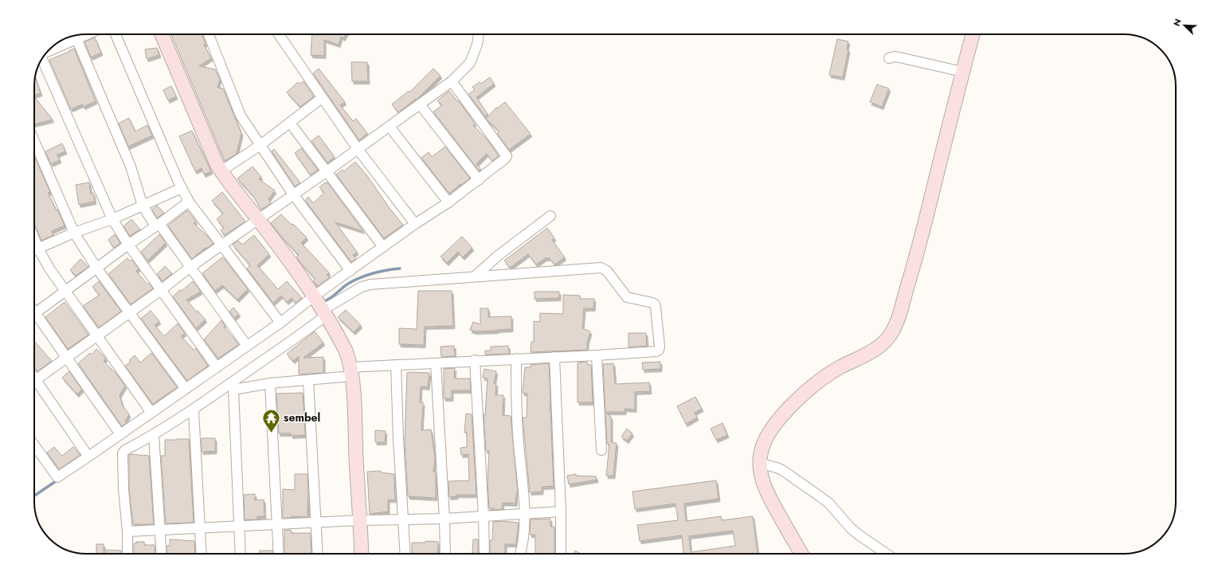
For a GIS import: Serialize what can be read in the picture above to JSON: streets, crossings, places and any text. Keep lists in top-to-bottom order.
{
  "places": {
    "temple": ["sembel"]
  },
  "north": "top left"
}
